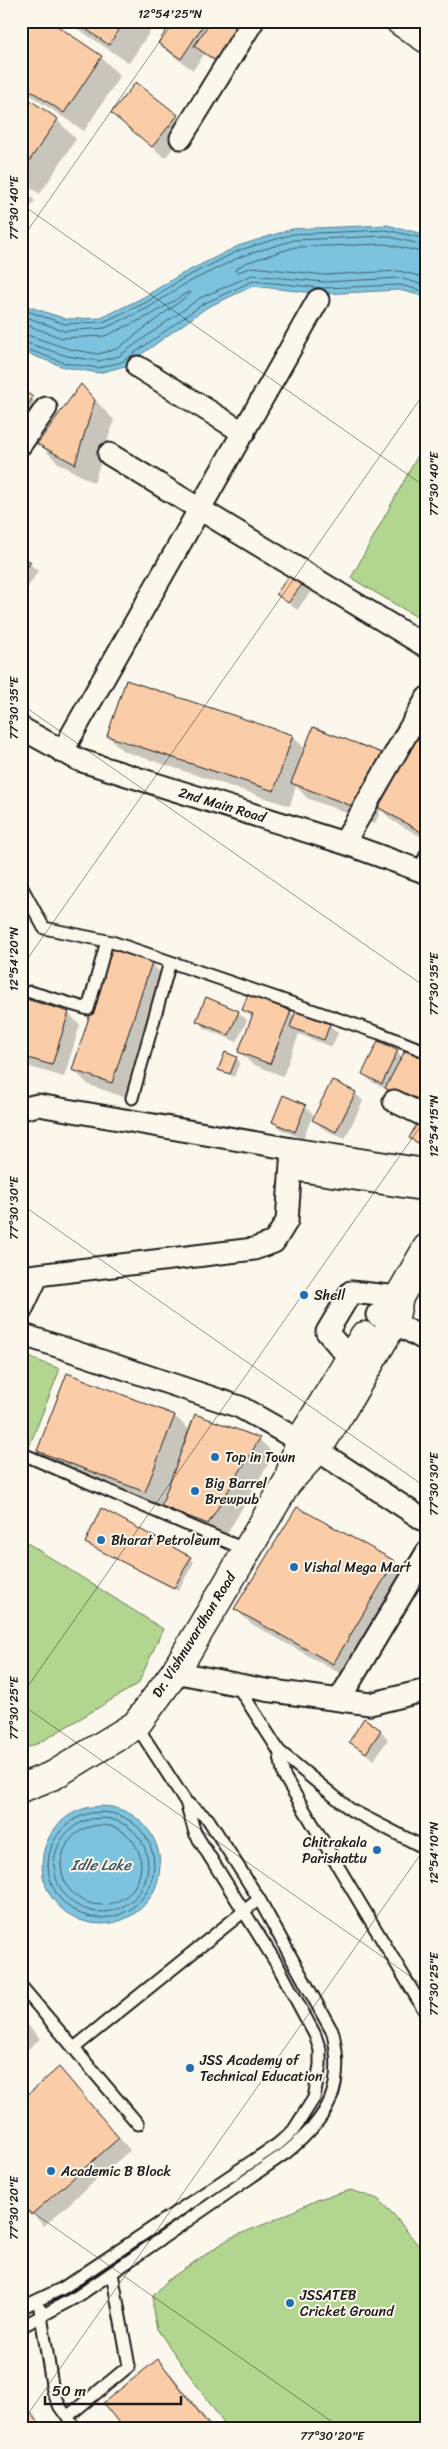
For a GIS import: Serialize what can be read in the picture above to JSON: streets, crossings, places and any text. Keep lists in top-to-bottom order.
{
  "streets": {
    "main road": ["Dr. Vishnuvardhan Road"],
    "street": ["2nd Main Road"]
  },
  "water": ["Idle Lake"],
  "places": [
    "Shell",
    "Top in Town",
    "Big Barrel Brewpub",
    "Bharat Petroleum",
    "Vishal Mega Mart",
    "Chitrakala Parishattu",
    "JSS Academy of Technical Education",
    "Academic B Block",
    "JSSATEB Cricket Ground"
  ],
  "scale_bar": "50 m",
  "coordinates": [
    "12°54'25\"N",
    "77°30'40\"E",
    "77°30'35\"E",
    "12°54'20\"N",
    "12°54'15\"N",
    "77°30'30\"E",
    "77°30'25\"E",
    "12°54'10\"N",
    "77°30'20\"E"
  ]
}
